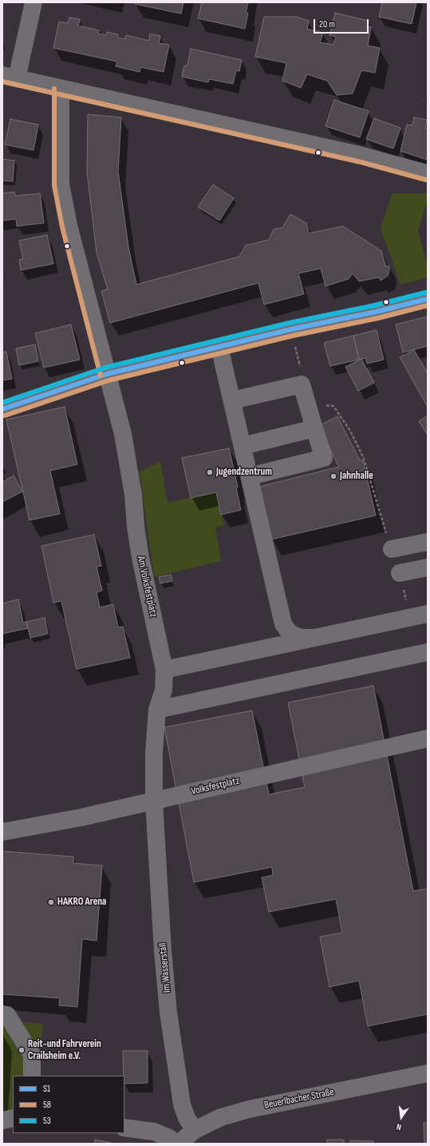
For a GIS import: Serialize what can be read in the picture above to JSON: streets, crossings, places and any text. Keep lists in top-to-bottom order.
{
  "streets": {
    "street": [
      "Am Volksfestplatz",
      "Volksfestplatz",
      "Im Wasserstall",
      "Beuerlbacher Straße"
    ]
  },
  "crossings": [
    ["Am Volksfestplatz", "Volksfestplatz"],
    ["Am Volksfestplatz", "Im Wasserstall"],
    ["Volksfestplatz", "Im Wasserstall"],
    ["Im Wasserstall", "Beuerlbacher Straße"]
  ],
  "places": [
    "Jugendzentrum",
    "Jahnhalle",
    "HAKRO Arena",
    "Reit-und Fahrverein Crailsheim e.V."
  ],
  "lines": ["transit line 58", "transit line 53", "transit line S1"],
  "legend": ["S1", "58", "53"],
  "scale_bar": "20 m",
  "north": "bottom"
}
